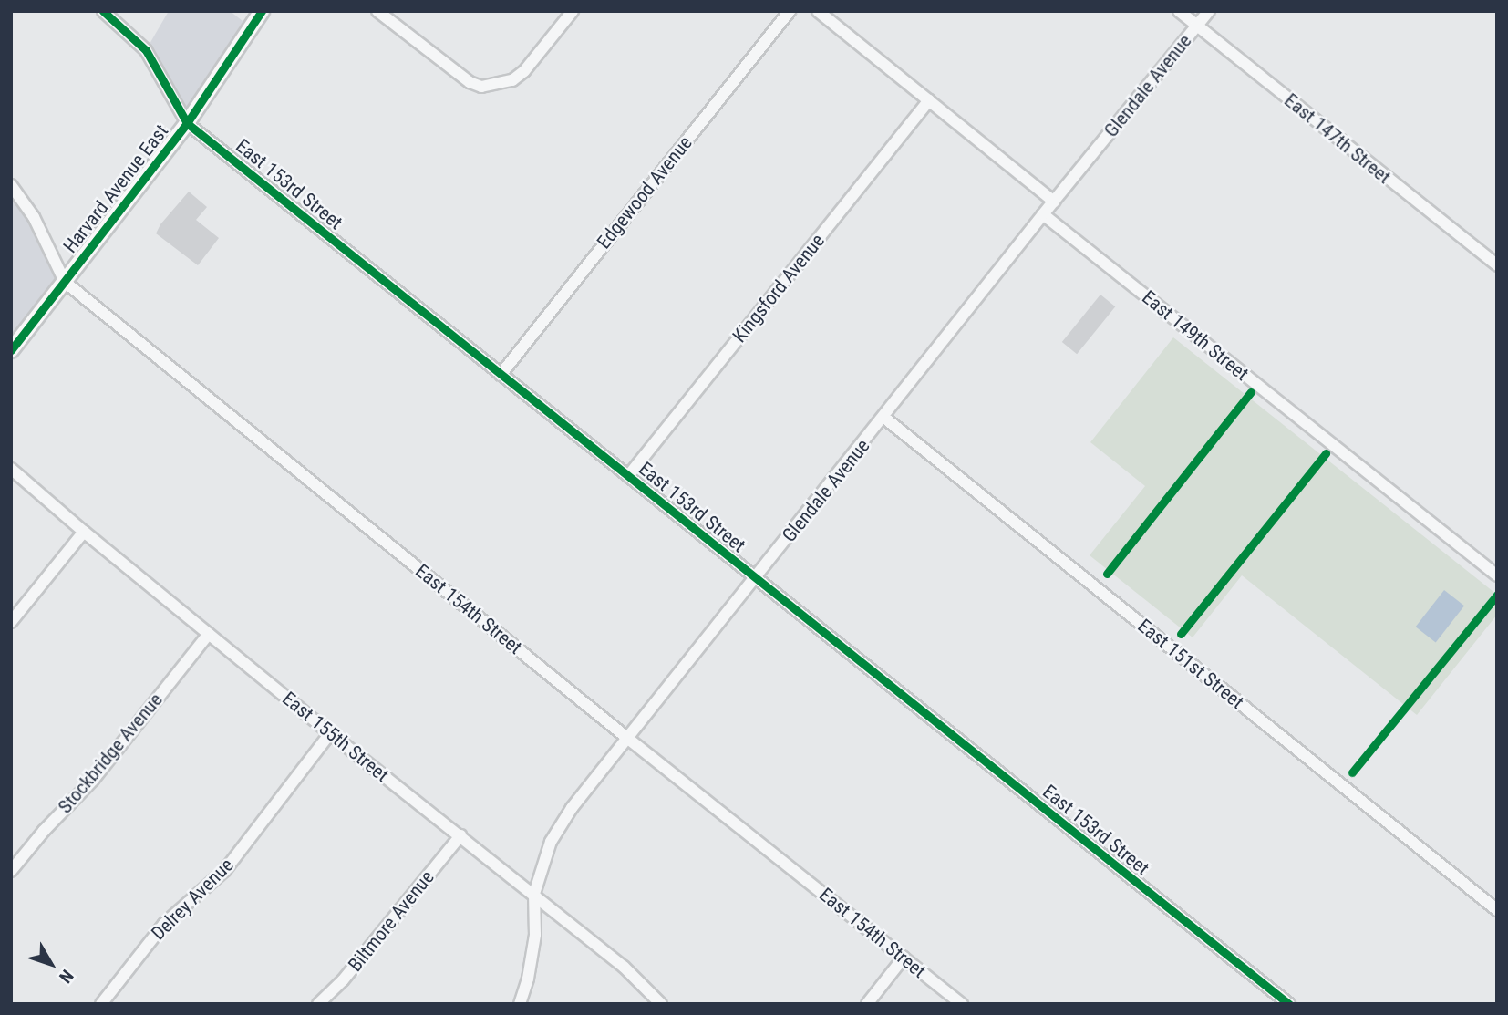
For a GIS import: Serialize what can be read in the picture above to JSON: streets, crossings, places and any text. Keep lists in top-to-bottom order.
{
  "streets": {
    "main road": ["Harvard Avenue East"],
    "street": [
      "Glendale Avenue",
      "East 147th Street",
      "East 153rd Street",
      "Edgewood Avenue",
      "Kingsford Avenue",
      "East 149th Street",
      "East 154th Street",
      "East 151st Street",
      "East 155th Street",
      "Stockbridge Avenue",
      "Delrey Avenue",
      "Biltmore Avenue"
    ]
  },
  "crossings": [
    ["Glendale Avenue", "East 147th Street"],
    ["Glendale Avenue", "East 153rd Street"],
    ["Glendale Avenue", "East 149th Street"],
    ["Glendale Avenue", "East 154th Street"],
    ["Glendale Avenue", "East 151st Street"],
    ["Glendale Avenue", "East 155th Street"],
    ["East 153rd Street", "Harvard Avenue East"],
    ["East 153rd Street", "Edgewood Avenue"],
    ["East 153rd Street", "Kingsford Avenue"],
    ["Harvard Avenue East", "East 154th Street"],
    ["East 155th Street", "Stockbridge Avenue"],
    ["East 155th Street", "Delrey Avenue"],
    ["East 155th Street", "Biltmore Avenue"]
  ],
  "north": "bottom right"
}
